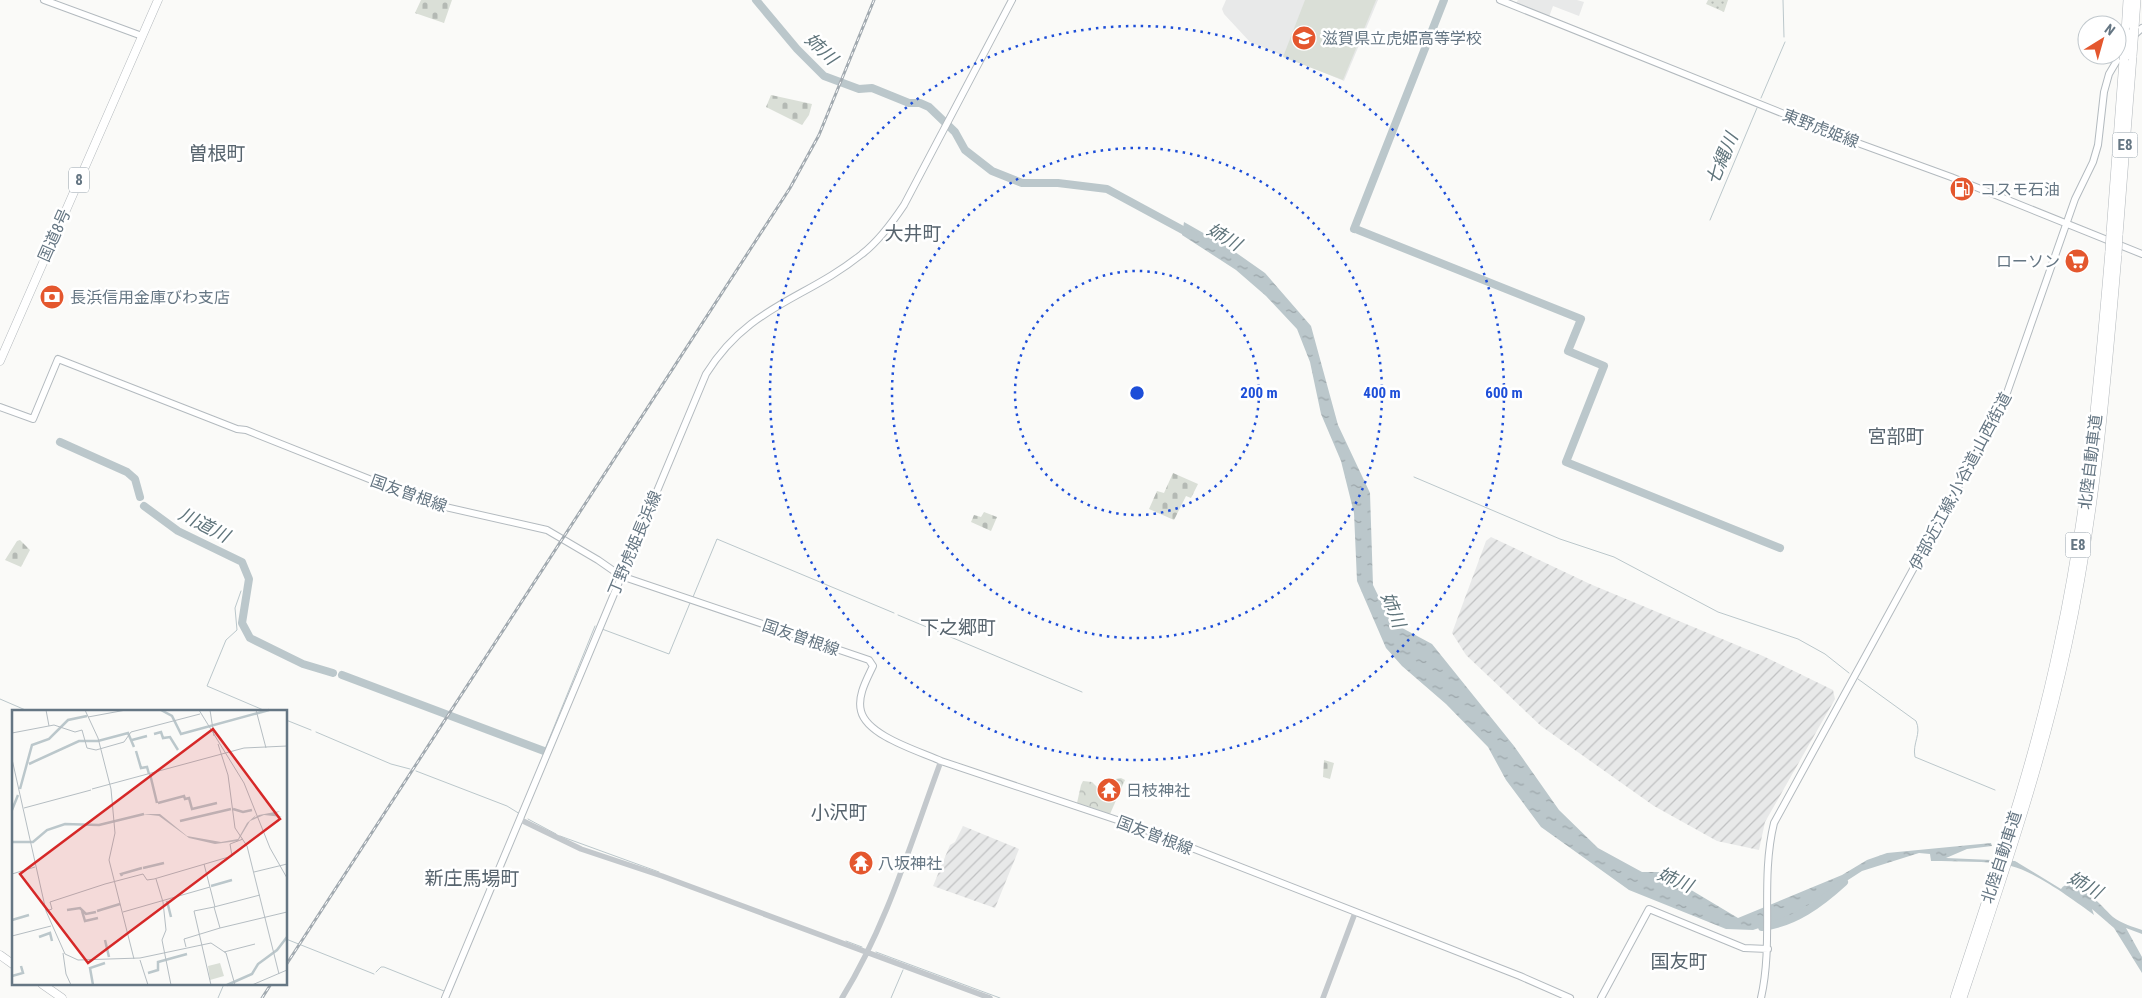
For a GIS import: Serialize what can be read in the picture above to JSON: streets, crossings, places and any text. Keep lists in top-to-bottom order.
{
  "streets": {
    "highway": [
      "E8",
      "8",
      "国道8号",
      "北陸自動車道"
    ],
    "main road": [
      "東野虎姫線",
      "伊部近江線;小谷道;山西街道",
      "国友曽根線",
      "丁野虎姫長浜線"
    ]
  },
  "crossings": [
    ["東野虎姫線", "伊部近江線;小谷道;山西街道"],
    ["北陸自動車道", "伊部近江線;小谷道;山西街道"],
    ["国友曽根線", "丁野虎姫長浜線"]
  ],
  "districts": [
    "曽根町",
    "大井町",
    "宮部町",
    "下之郷町",
    "小沢町",
    "新庄馬場町",
    "国友町"
  ],
  "water": ["姉川", "七縄川", "川道川"],
  "places": {
    "school or university": ["滋賀県立虎姫高等学校"],
    "fuel station": ["コスモ石油"],
    "supermarket": ["ローソン"],
    "bank": ["長浜信用金庫びわ支店"],
    "temple": ["日枝神社", "八坂神社"]
  },
  "north": "top right",
  "rings": ["200 m", "400 m", "600 m"]
}
